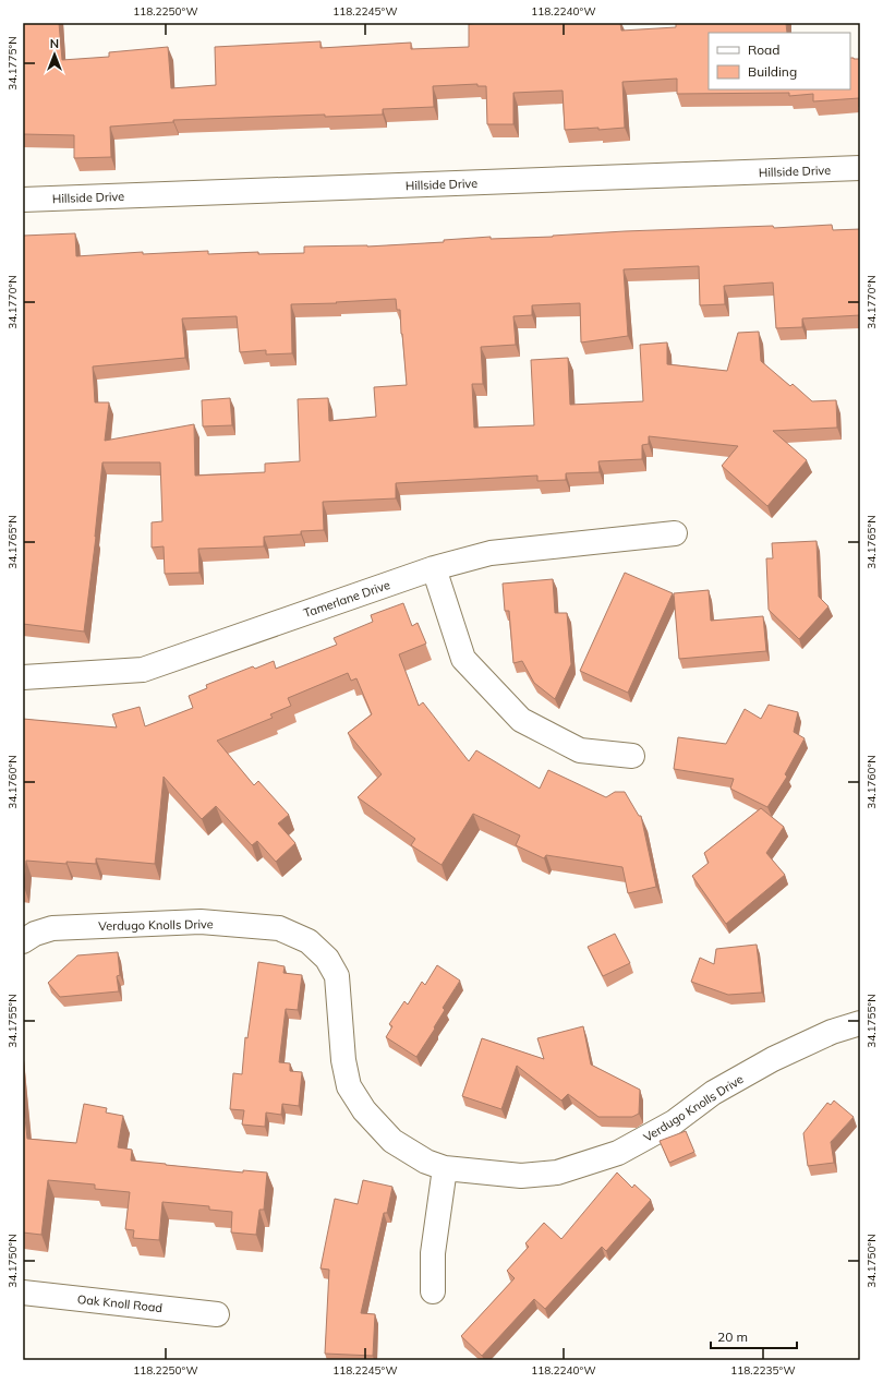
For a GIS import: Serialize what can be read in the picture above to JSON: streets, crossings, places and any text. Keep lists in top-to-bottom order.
{
  "streets": {
    "street": [
      "Hillside Drive",
      "Tamerlane Drive",
      "Verdugo Knolls Drive",
      "Oak Knoll Road"
    ]
  },
  "legend": ["Road", "Building"],
  "scale_bar": "20 m",
  "north": "top",
  "coordinates": [
    "118.2250°W",
    "118.2245°W",
    "118.2240°W",
    "34.1775°N",
    "34.1770°N",
    "34.1765°N",
    "34.1760°N",
    "34.1755°N",
    "34.1750°N",
    "118.2235°W"
  ]
}
